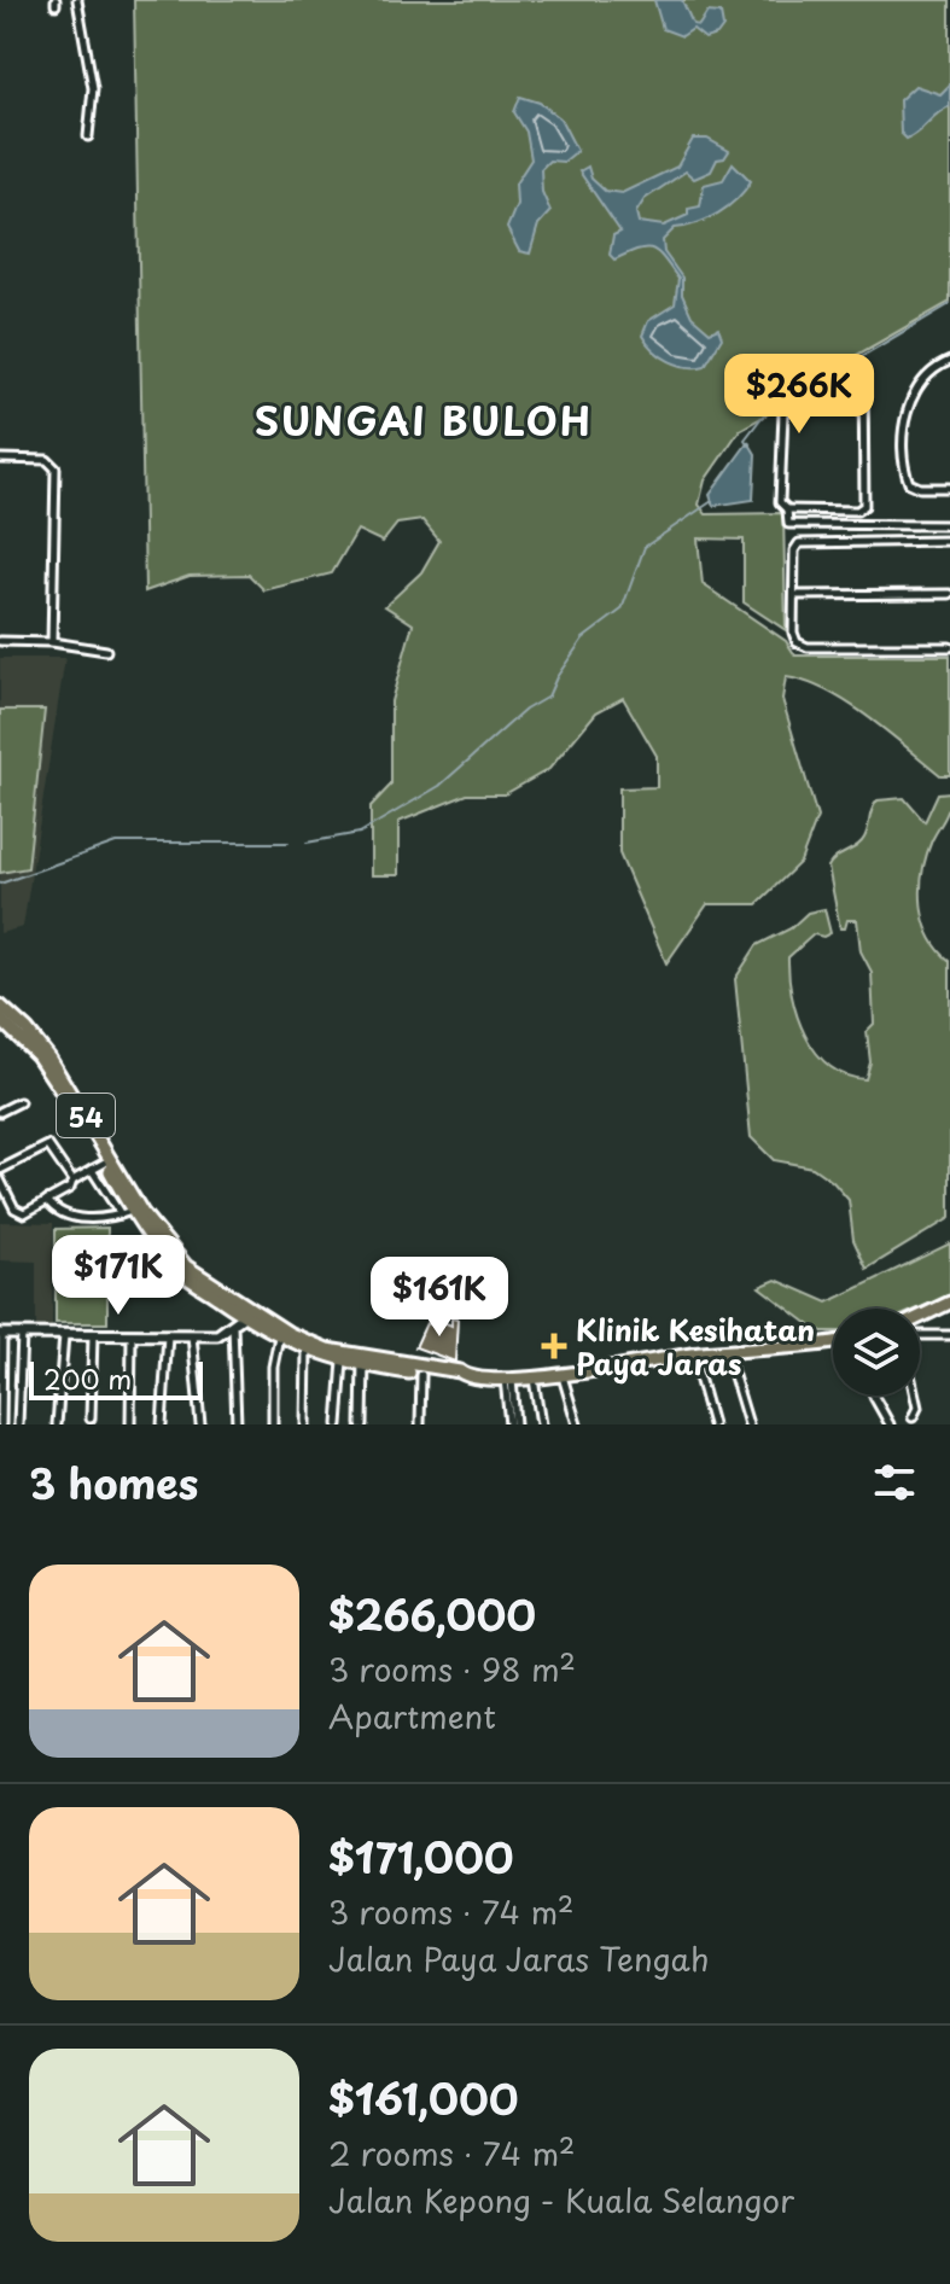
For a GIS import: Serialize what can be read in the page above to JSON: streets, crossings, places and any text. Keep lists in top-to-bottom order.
{
  "streets": {
    "highway": ["54"]
  },
  "districts": ["SUNGAI BULOH"],
  "places": {
    "health": ["Klinik Kesihatan Paya Jaras"]
  },
  "scale_bar": "200 m",
  "page": {
    "price": ["$266K", "$171K", "$161K"],
    "scale": "200 m",
    "heading": "3 homes",
    "list": [
      {
        "name": "$266,000",
        "note": "3 rooms · 98 m² · Apartment"
      },
      {
        "name": "$171,000",
        "note": "3 rooms · 74 m² · Jalan Paya Jaras Tengah"
      },
      {
        "name": "$161,000",
        "note": "2 rooms · 74 m² · Jalan Kepong - Kuala Selangor"
      }
    ]
  }
}
